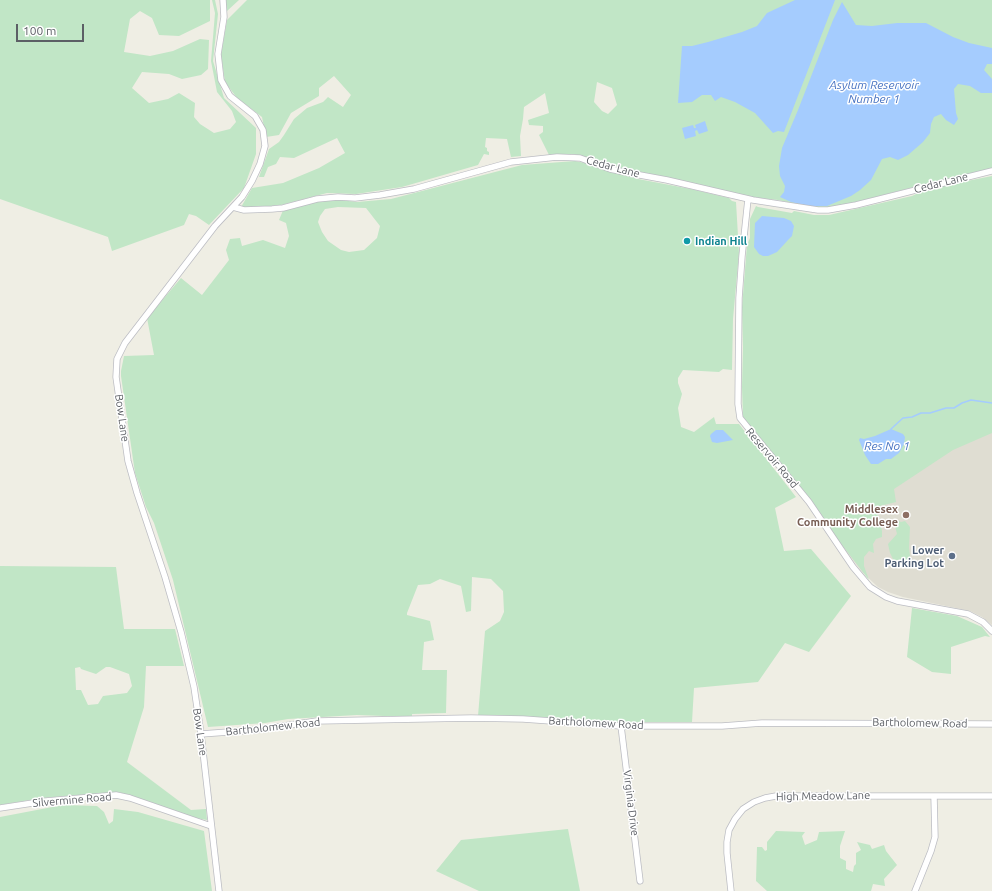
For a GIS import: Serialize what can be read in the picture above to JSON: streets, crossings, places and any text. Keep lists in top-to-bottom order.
{
  "streets": {
    "street": [
      "Cedar Lane",
      "Bow Lane",
      "Reservoir Road",
      "Bartholomew Road",
      "High Meadow Lane",
      "Silvermine Road",
      "Virginia Drive"
    ]
  },
  "crossings": [
    ["Cedar Lane", "Bow Lane"],
    ["Cedar Lane", "Reservoir Road"],
    ["Bow Lane", "Bartholomew Road"],
    ["Bow Lane", "Silvermine Road"],
    ["Bartholomew Road", "Virginia Drive"]
  ],
  "water": ["Asylum Reservoir Number 1", "Res No 1"],
  "places": ["Indian Hill", "Middlesex Community College", "Lower Parking Lot"],
  "scale_bar": "100 m"
}
